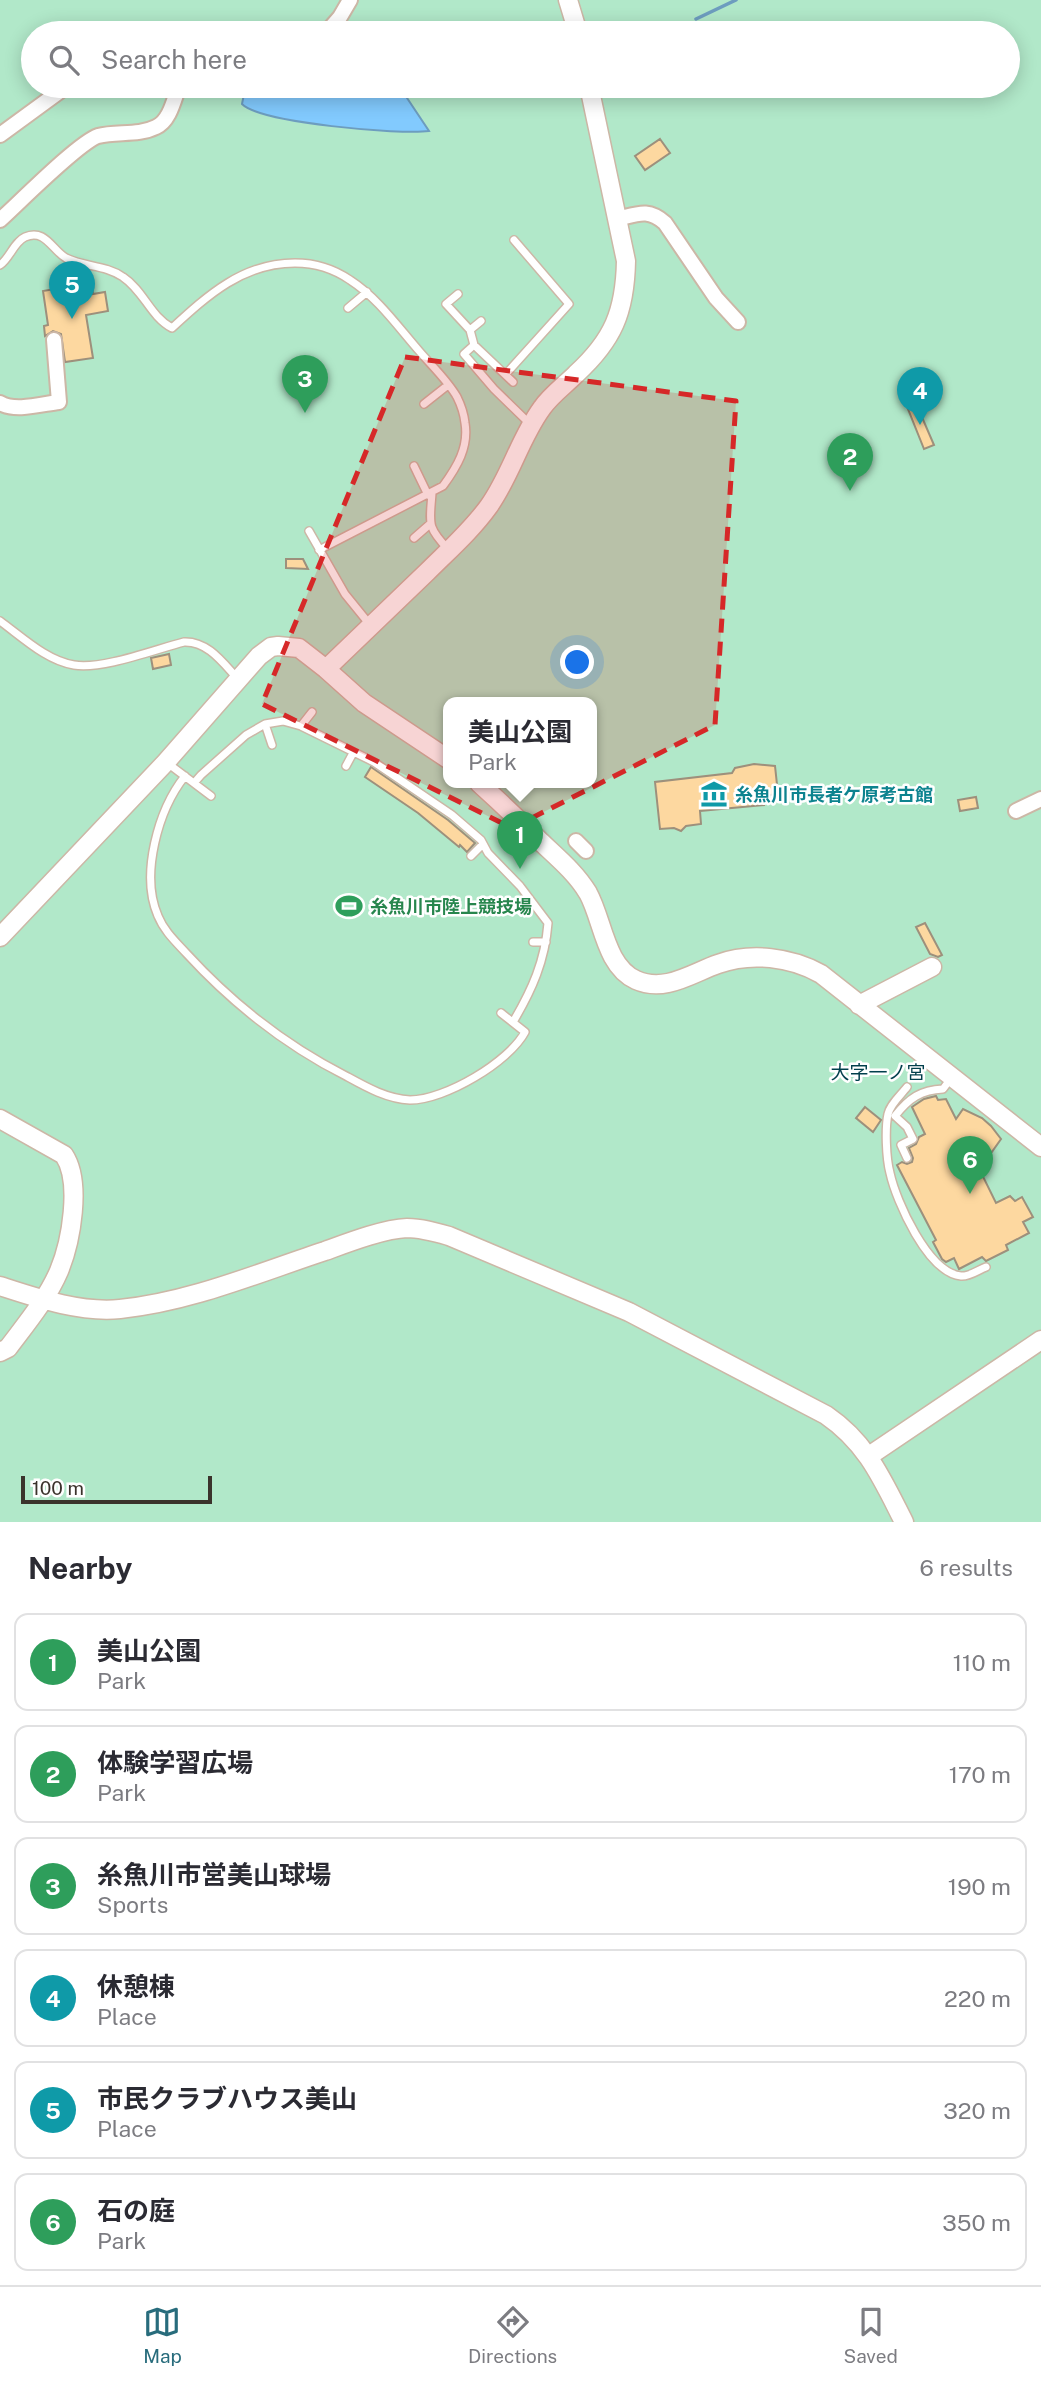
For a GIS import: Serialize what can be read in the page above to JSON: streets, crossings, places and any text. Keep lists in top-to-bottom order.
{
  "districts": ["大字一ノ宮"],
  "places": {
    "museum": ["糸魚川市長者ケ原考古館"],
    "sports": ["糸魚川市陸上競技場"]
  },
  "scale_bar": "100 m",
  "page": {
    "search": "Search here",
    "pins": [
      "5",
      "3",
      "4",
      "2",
      "1",
      "6"
    ],
    "popup": ["美山公園", "Park"],
    "scale": "100 m",
    "heading": ["Nearby", "6 results"],
    "list": [
      {
        "mark": "1",
        "name": "美山公園",
        "note": "Park",
        "value": "110 m"
      },
      {
        "mark": "2",
        "name": "体験学習広場",
        "note": "Park",
        "value": "170 m"
      },
      {
        "mark": "3",
        "name": "糸魚川市営美山球場",
        "note": "Sports",
        "value": "190 m"
      },
      {
        "mark": "4",
        "name": "休憩棟",
        "note": "Place",
        "value": "220 m"
      },
      {
        "mark": "5",
        "name": "市民クラブハウス美山",
        "note": "Place",
        "value": "320 m"
      },
      {
        "mark": "6",
        "name": "石の庭",
        "note": "Park",
        "value": "350 m"
      }
    ],
    "nav": ["Map", "Directions", "Saved"]
  }
}
